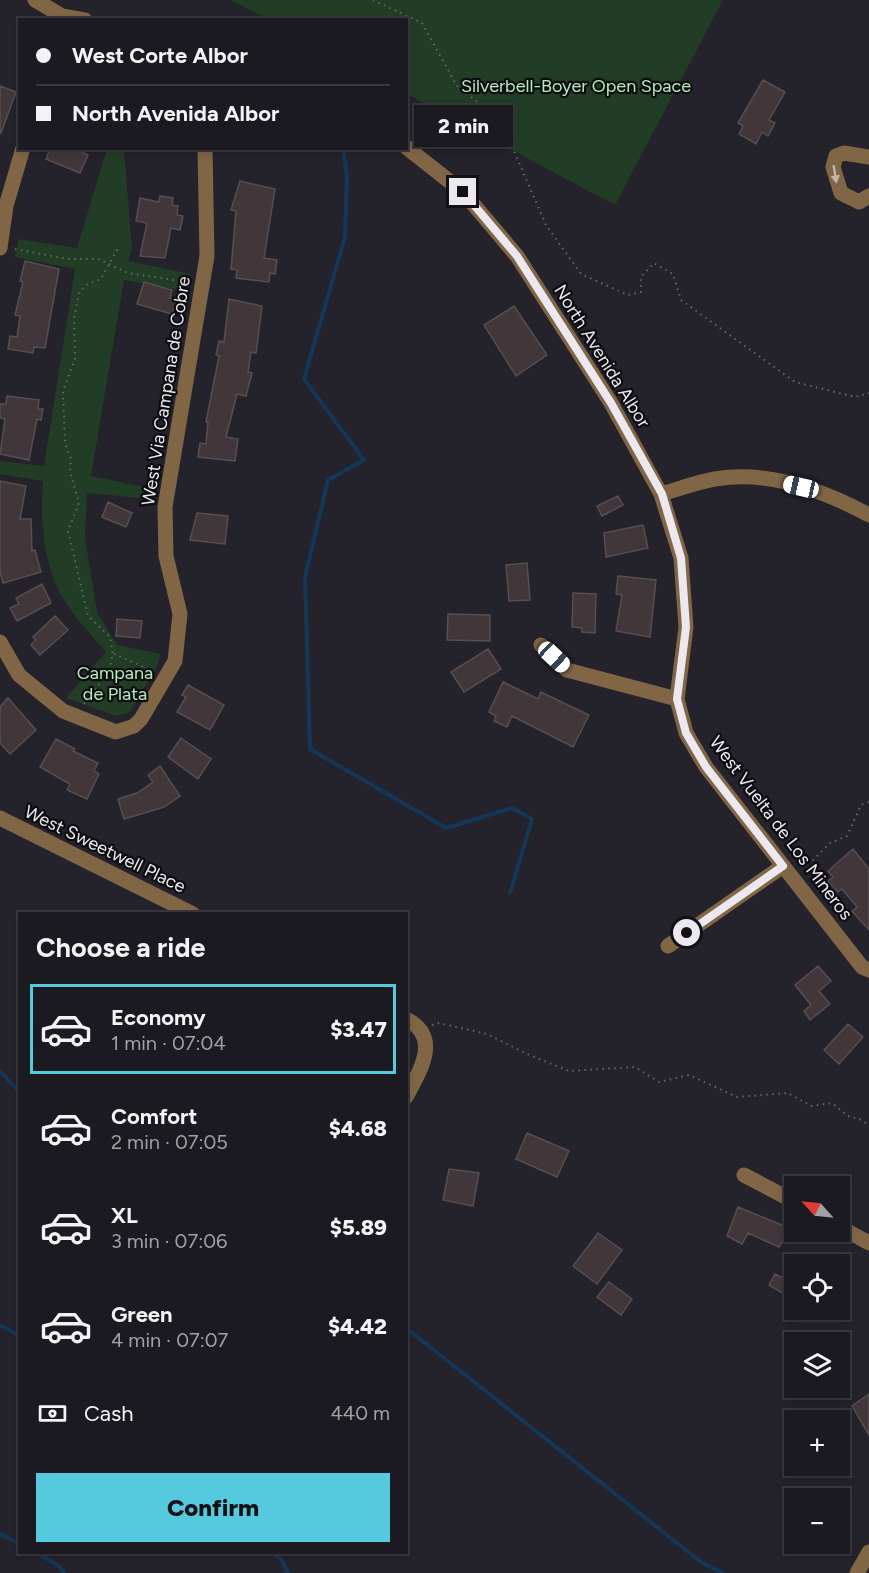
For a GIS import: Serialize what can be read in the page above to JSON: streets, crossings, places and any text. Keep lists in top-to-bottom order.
{
  "streets": {
    "street": [
      "North Avenida Albor",
      "West Via Campana de Cobre",
      "West Vuelta de Los Mineros",
      "West Sweetwell Place"
    ]
  },
  "crossings": [
    ["North Avenida Albor", "West Vuelta de Los Mineros"]
  ],
  "parks": ["Silverbell-Boyer Open Space", "Campana de Plata"],
  "north": "top left",
  "page": {
    "banner": ["West Corte Albor", "North Avenida Albor"],
    "bubble": "2 min",
    "heading": "Choose a ride",
    "list": [
      {
        "name": "Economy",
        "note": "1 min · 07:04",
        "value": "$3.47"
      },
      {
        "name": "Comfort",
        "note": "2 min · 07:05",
        "value": "$4.68"
      },
      {
        "name": "XL",
        "note": "3 min · 07:06",
        "value": "$5.89"
      },
      {
        "name": "Green",
        "note": "4 min · 07:07",
        "value": "$4.42"
      }
    ],
    "map_buttons": ["+", "−"],
    "pay": ["Cash", "440 m"],
    "buttons": "Confirm"
  }
}
